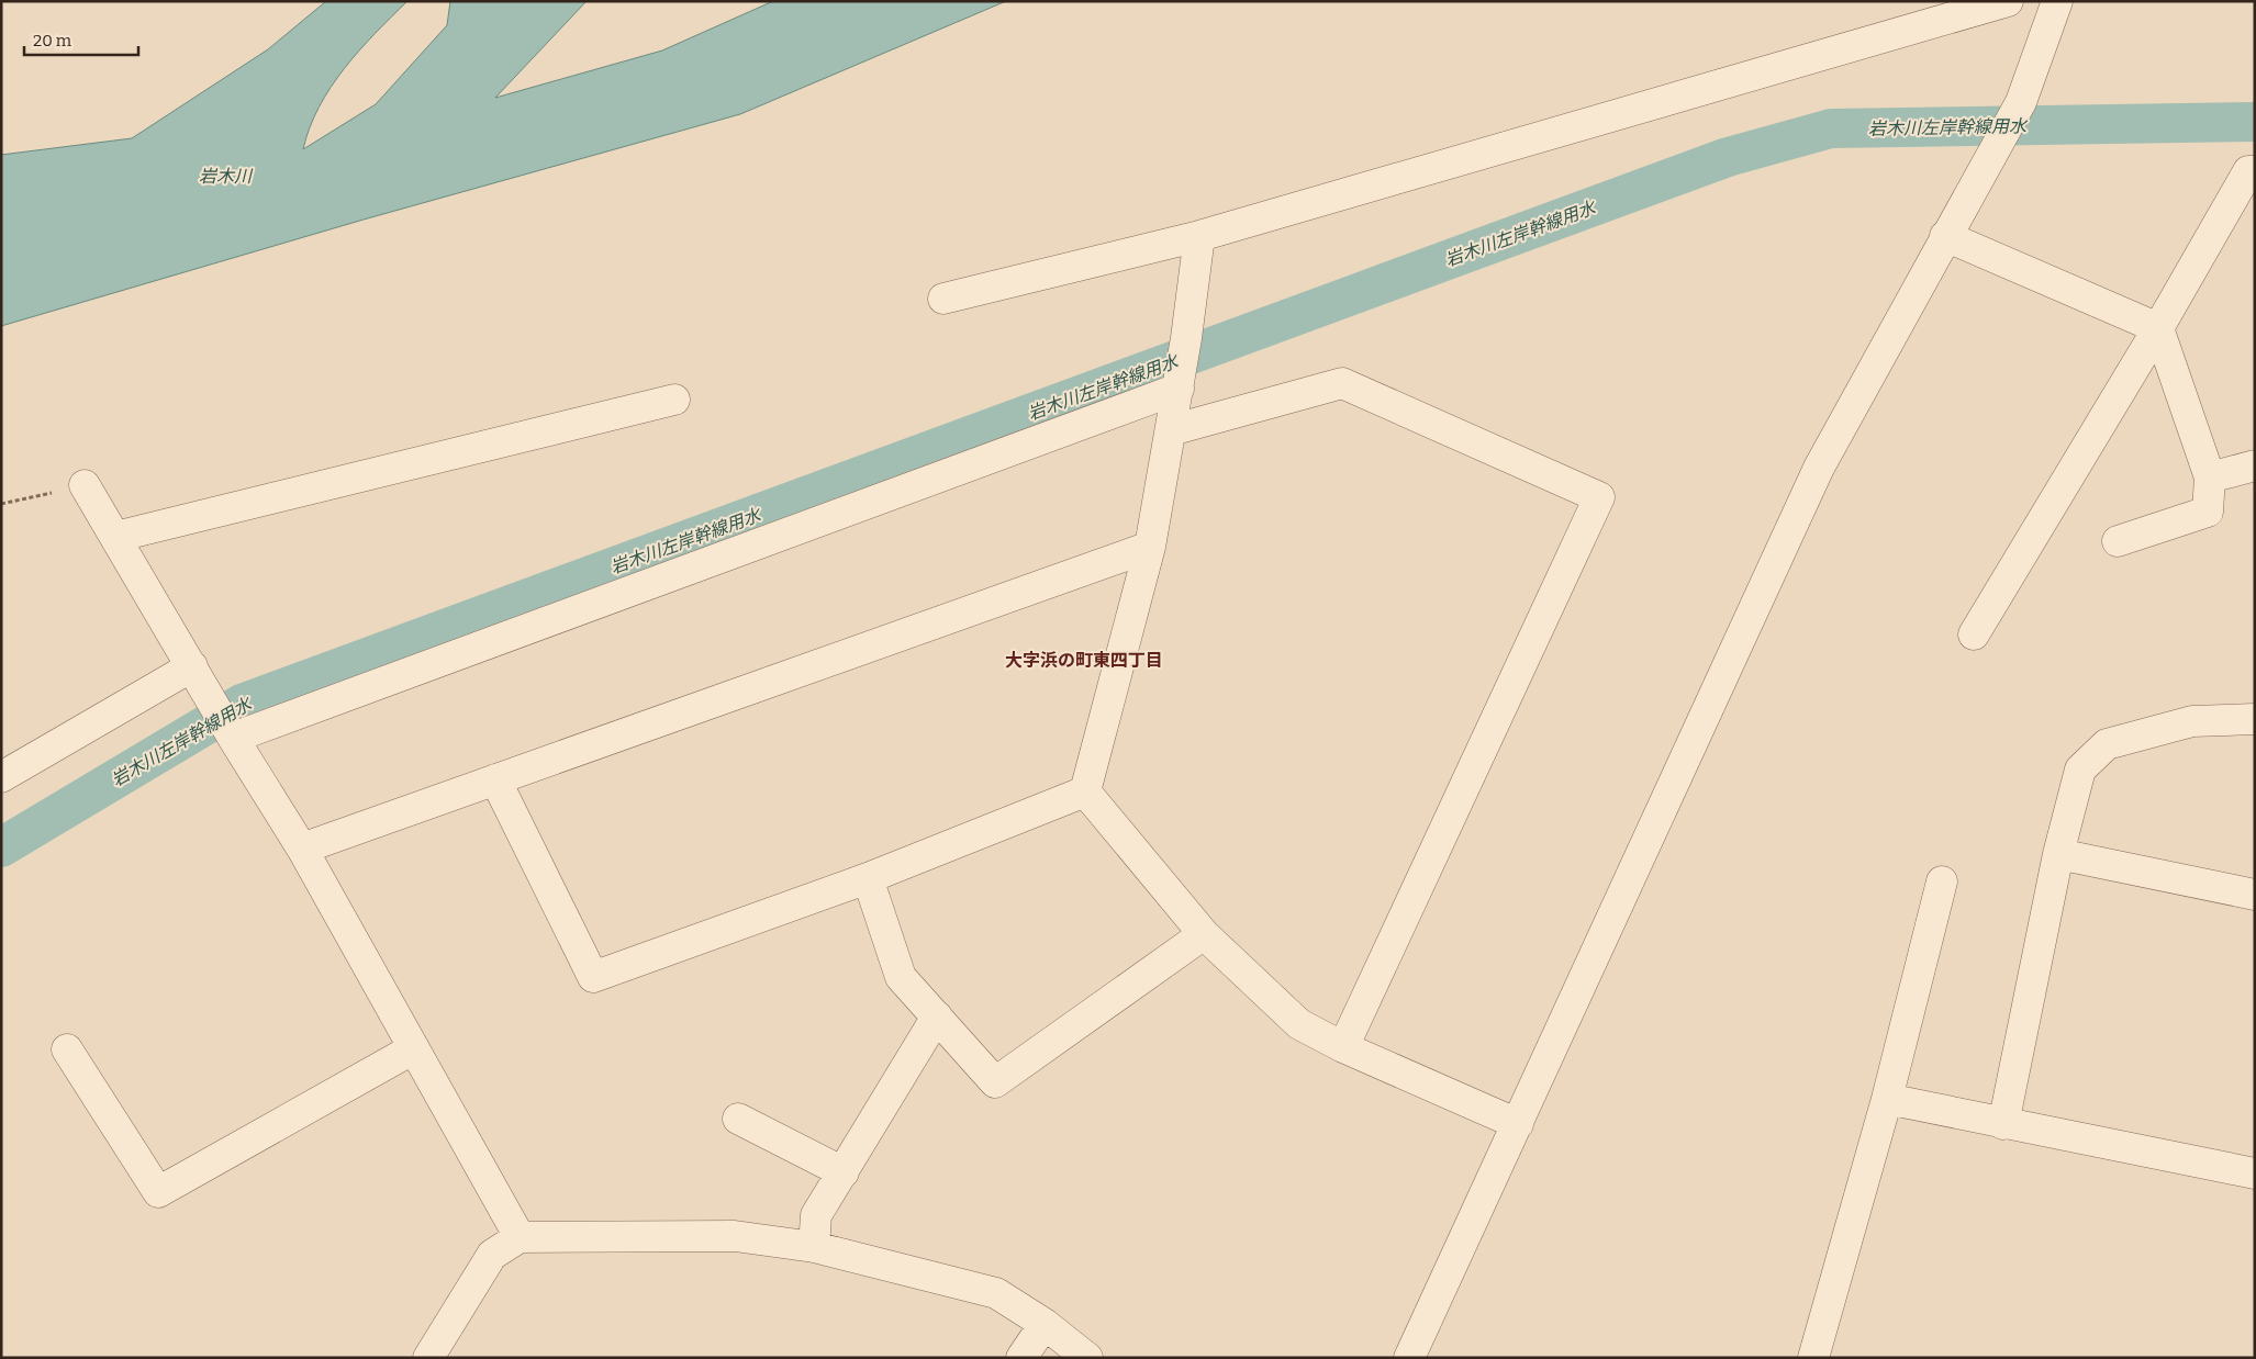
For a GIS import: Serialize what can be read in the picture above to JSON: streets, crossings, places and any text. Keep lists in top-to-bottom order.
{
  "districts": ["大字浜の町東四丁目"],
  "water": ["岩木川左岸幹線用水", "岩木川"],
  "scale_bar": "20 m"
}
